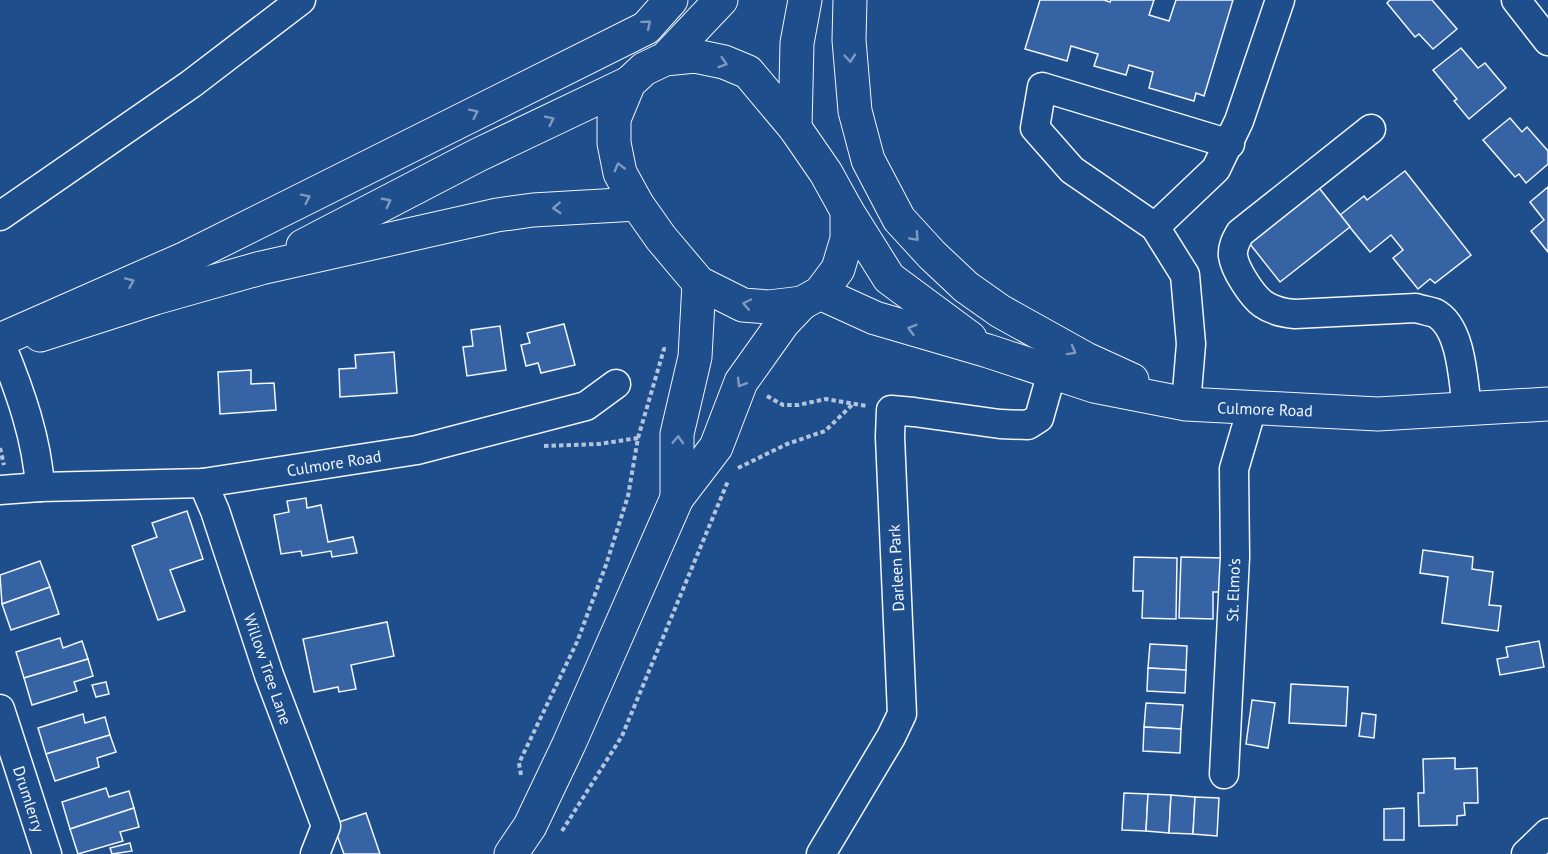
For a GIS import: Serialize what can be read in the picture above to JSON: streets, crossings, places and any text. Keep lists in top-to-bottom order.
{
  "streets": {
    "main road": ["Culmore Road"],
    "street": [
      "Darleen Park",
      "St. Elmo's",
      "Willow Tree Lane",
      "Drumlerry"
    ]
  },
  "crossings": [
    ["Culmore Road", "St. Elmo's"],
    ["Culmore Road", "Willow Tree Lane"]
  ]
}
